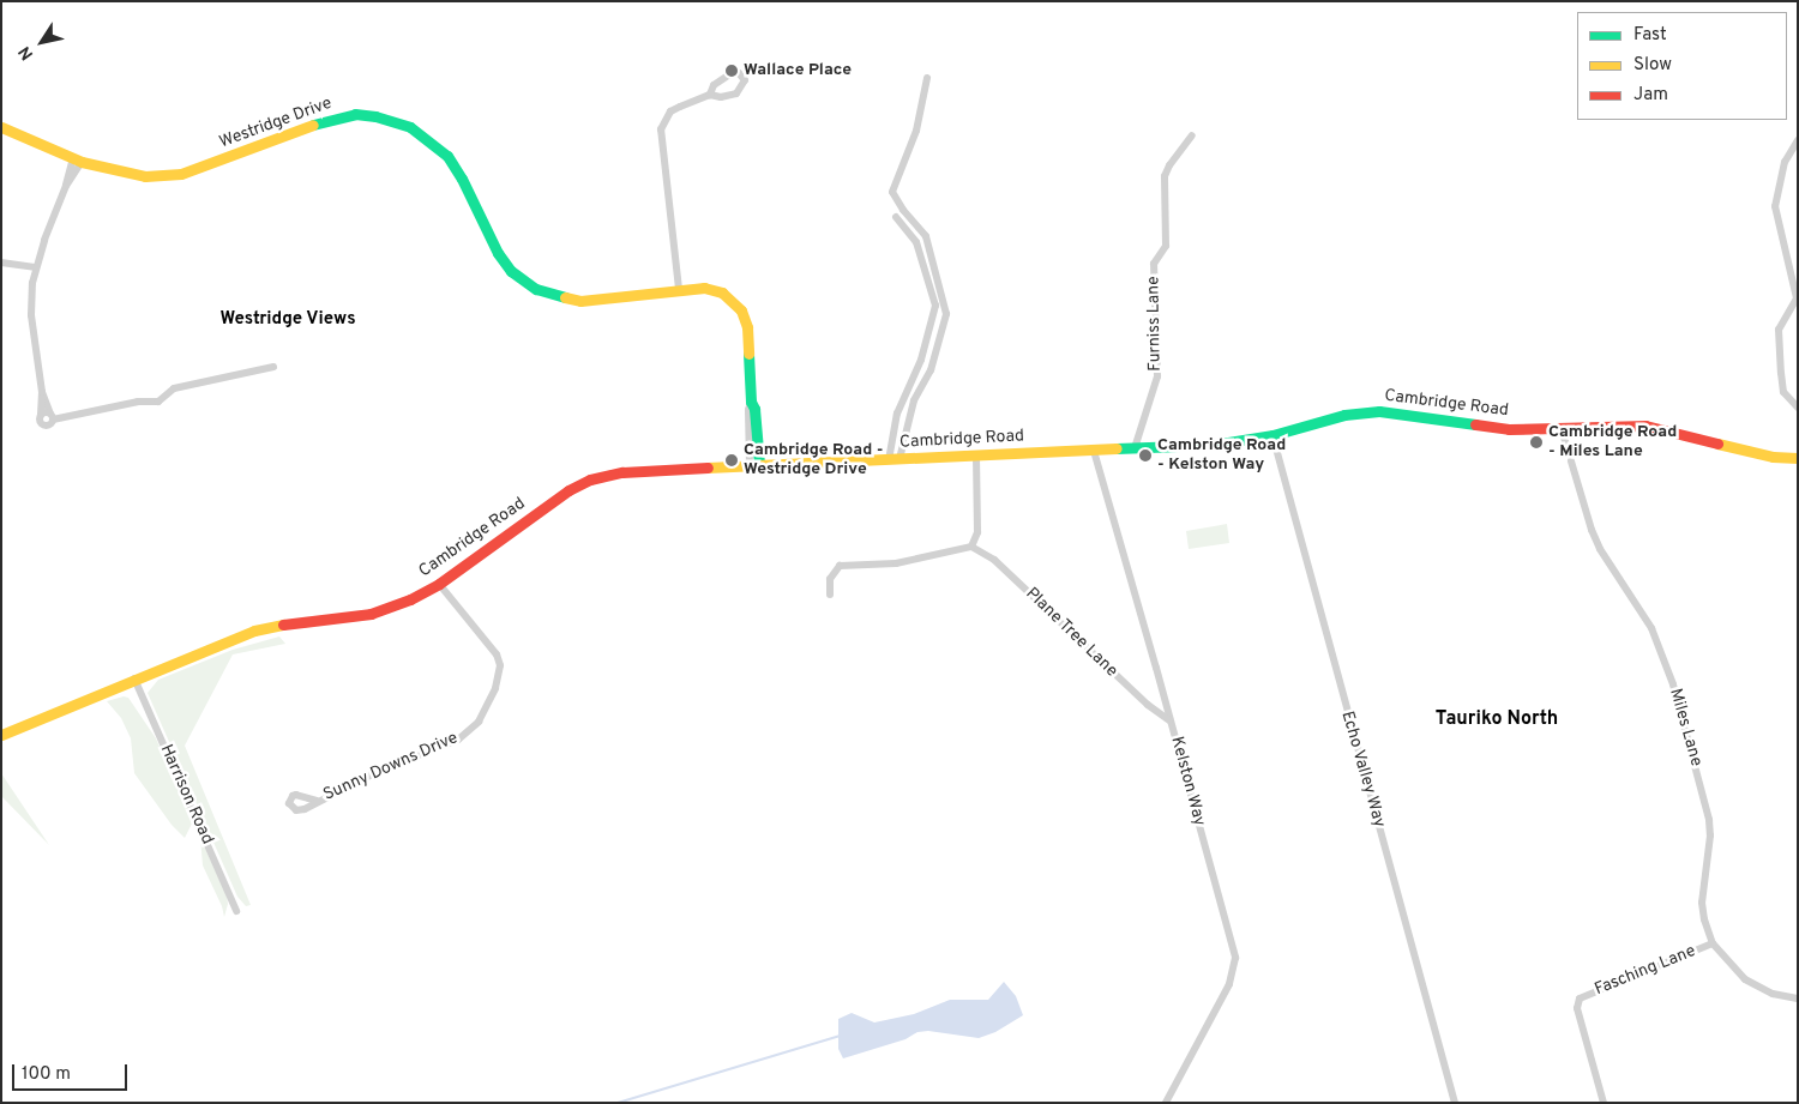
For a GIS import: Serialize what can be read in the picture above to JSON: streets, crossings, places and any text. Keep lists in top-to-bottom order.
{
  "streets": {
    "main road": ["Westridge Drive", "Cambridge Road"],
    "street": [
      "Furniss Lane",
      "Plane Tree Lane",
      "Miles Lane",
      "Sunny Downs Drive",
      "Echo Valley Way",
      "Kelston Way",
      "Harrison Road",
      "Fasching Lane"
    ]
  },
  "crossings": [
    ["Westridge Drive", "Cambridge Road"],
    ["Furniss Lane", "Cambridge Road"],
    ["Cambridge Road", "Miles Lane"],
    ["Cambridge Road", "Sunny Downs Drive"],
    ["Cambridge Road", "Echo Valley Way"],
    ["Cambridge Road", "Kelston Way"],
    ["Cambridge Road", "Harrison Road"],
    ["Plane Tree Lane", "Kelston Way"],
    ["Miles Lane", "Fasching Lane"]
  ],
  "districts": ["Westridge Views", "Tauriko North"],
  "places": [
    "Wallace Place",
    "Cambridge Road - Miles Lane",
    "Cambridge Road - Kelston Way",
    "Cambridge Road - Westridge Drive"
  ],
  "legend": ["Fast", "Slow", "Jam"],
  "scale_bar": "100 m",
  "north": "bottom left"
}
